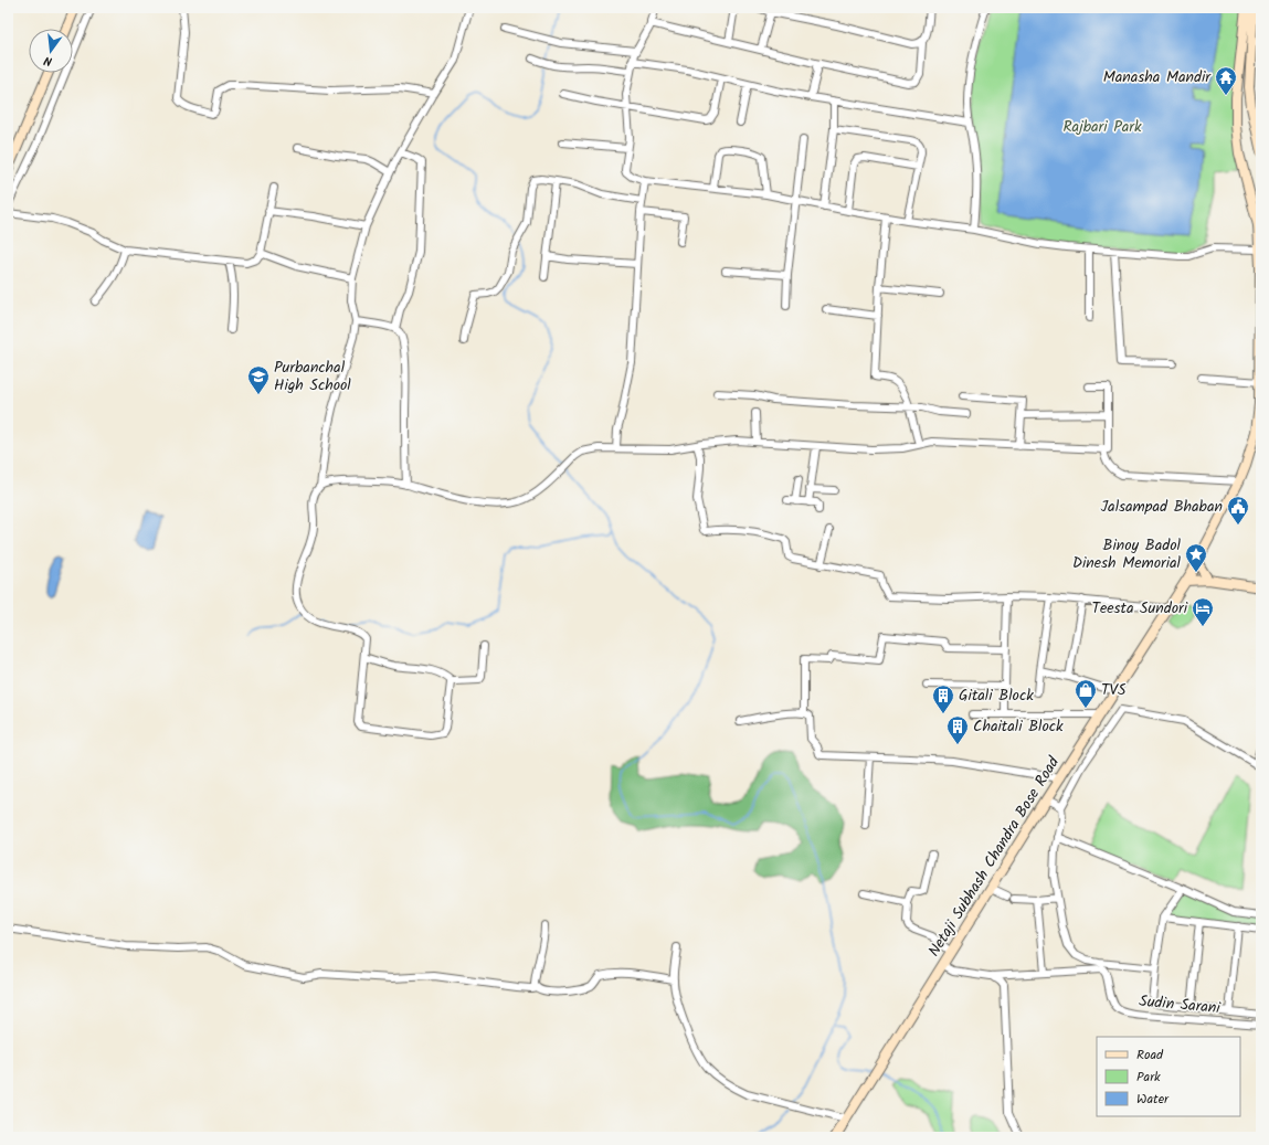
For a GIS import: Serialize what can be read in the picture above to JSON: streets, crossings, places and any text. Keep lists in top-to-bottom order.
{
  "streets": {
    "street": ["Netaji Subhash Chandra Bose Road", "Sudin Sarani"]
  },
  "parks": ["Rajbari Park"],
  "places": {
    "temple": ["Manasha Mandir"],
    "school or university": ["Purbanchal High School"],
    "public building": ["Jalsampad Bhaban"],
    "place": ["Binoy Badol Dinesh Memorial"],
    "hotel": ["Teesta Sundori"],
    "shop": ["TVS"],
    "building": ["Gitali Block", "Chaitali Block"]
  },
  "legend": ["Road", "Park", "Water"],
  "north": "bottom"
}
